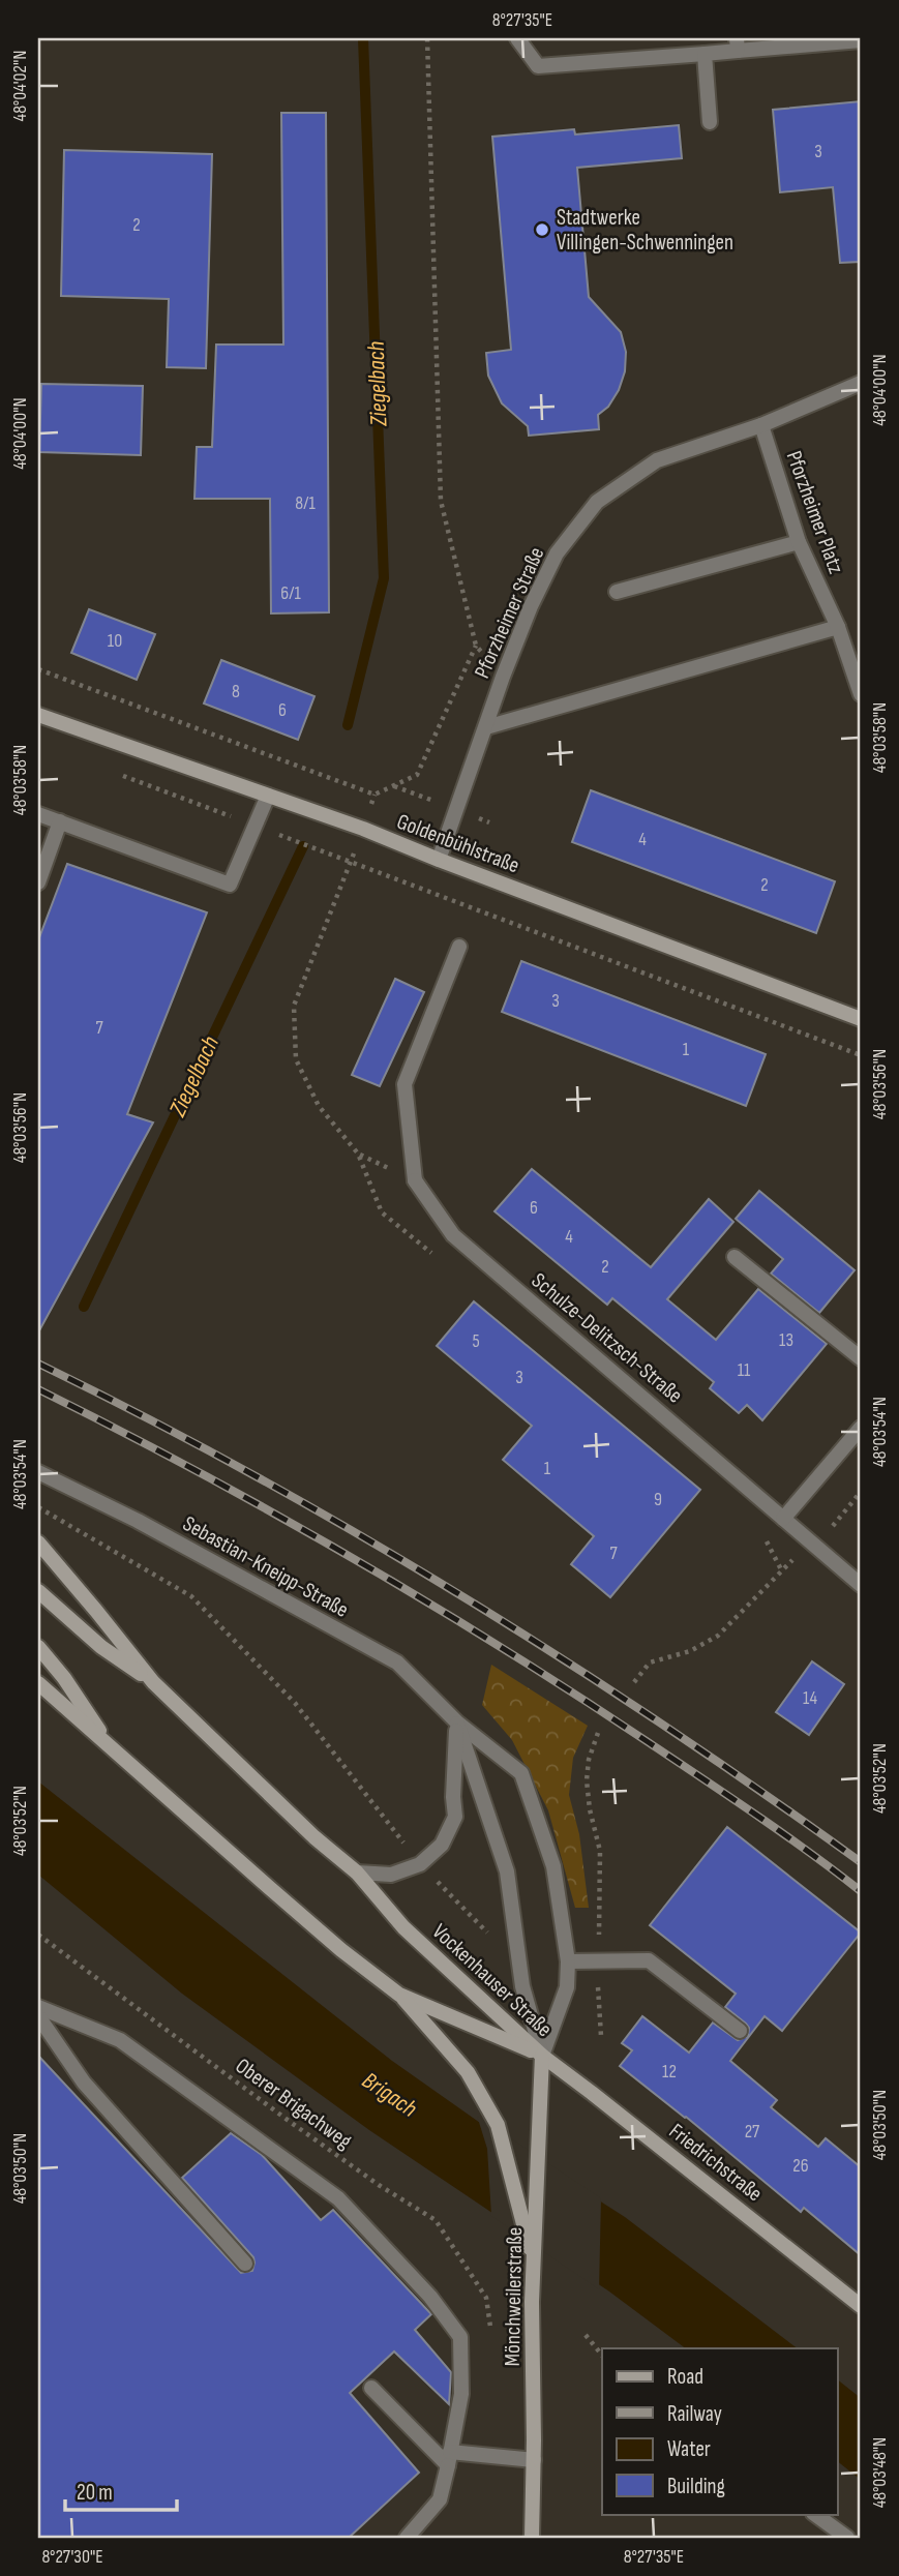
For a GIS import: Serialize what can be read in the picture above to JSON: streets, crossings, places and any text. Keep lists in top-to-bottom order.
{
  "streets": {
    "main road": [
      "Goldenbühlstraße",
      "Vockenhauser Straße",
      "Friedrichstraße",
      "Mönchweilerstraße"
    ],
    "street": [
      "Pforzheimer Platz",
      "Pforzheimer Straße",
      "Schulze-Delitzsch-Straße",
      "Sebastian-Kneipp-Straße"
    ],
    "path": ["Oberer Brigachweg"]
  },
  "crossings": [
    ["Pforzheimer Platz", "Pforzheimer Straße"],
    ["Pforzheimer Straße", "Goldenbühlstraße"],
    ["Sebastian-Kneipp-Straße", "Vockenhauser Straße"],
    ["Sebastian-Kneipp-Straße", "Friedrichstraße"],
    ["Sebastian-Kneipp-Straße", "Mönchweilerstraße"],
    ["Vockenhauser Straße", "Friedrichstraße"],
    ["Vockenhauser Straße", "Mönchweilerstraße"],
    ["Friedrichstraße", "Mönchweilerstraße"]
  ],
  "water": ["Ziegelbach", "Brigach"],
  "places": ["Stadtwerke Villingen-Schwenningen"],
  "house_numbers": [
    "3",
    "2",
    "8/1",
    "6/1",
    "10",
    "8",
    "6",
    "4",
    "2",
    "3",
    "7",
    "1",
    "6",
    "4",
    "2",
    "13",
    "5",
    "11",
    "3",
    "1",
    "9",
    "7",
    "14",
    "12",
    "27",
    "26"
  ],
  "legend": [
    "Road",
    "Railway",
    "Water",
    "Building"
  ],
  "scale_bar": "20 m",
  "coordinates": [
    "8°27'35\"E",
    "48°04'02\"N",
    "48°04'00\"N",
    "48°03'58\"N",
    "48°03'56\"N",
    "48°03'54\"N",
    "48°03'52\"N",
    "48°03'50\"N",
    "48°03'48\"N",
    "8°27'30\"E"
  ]
}
